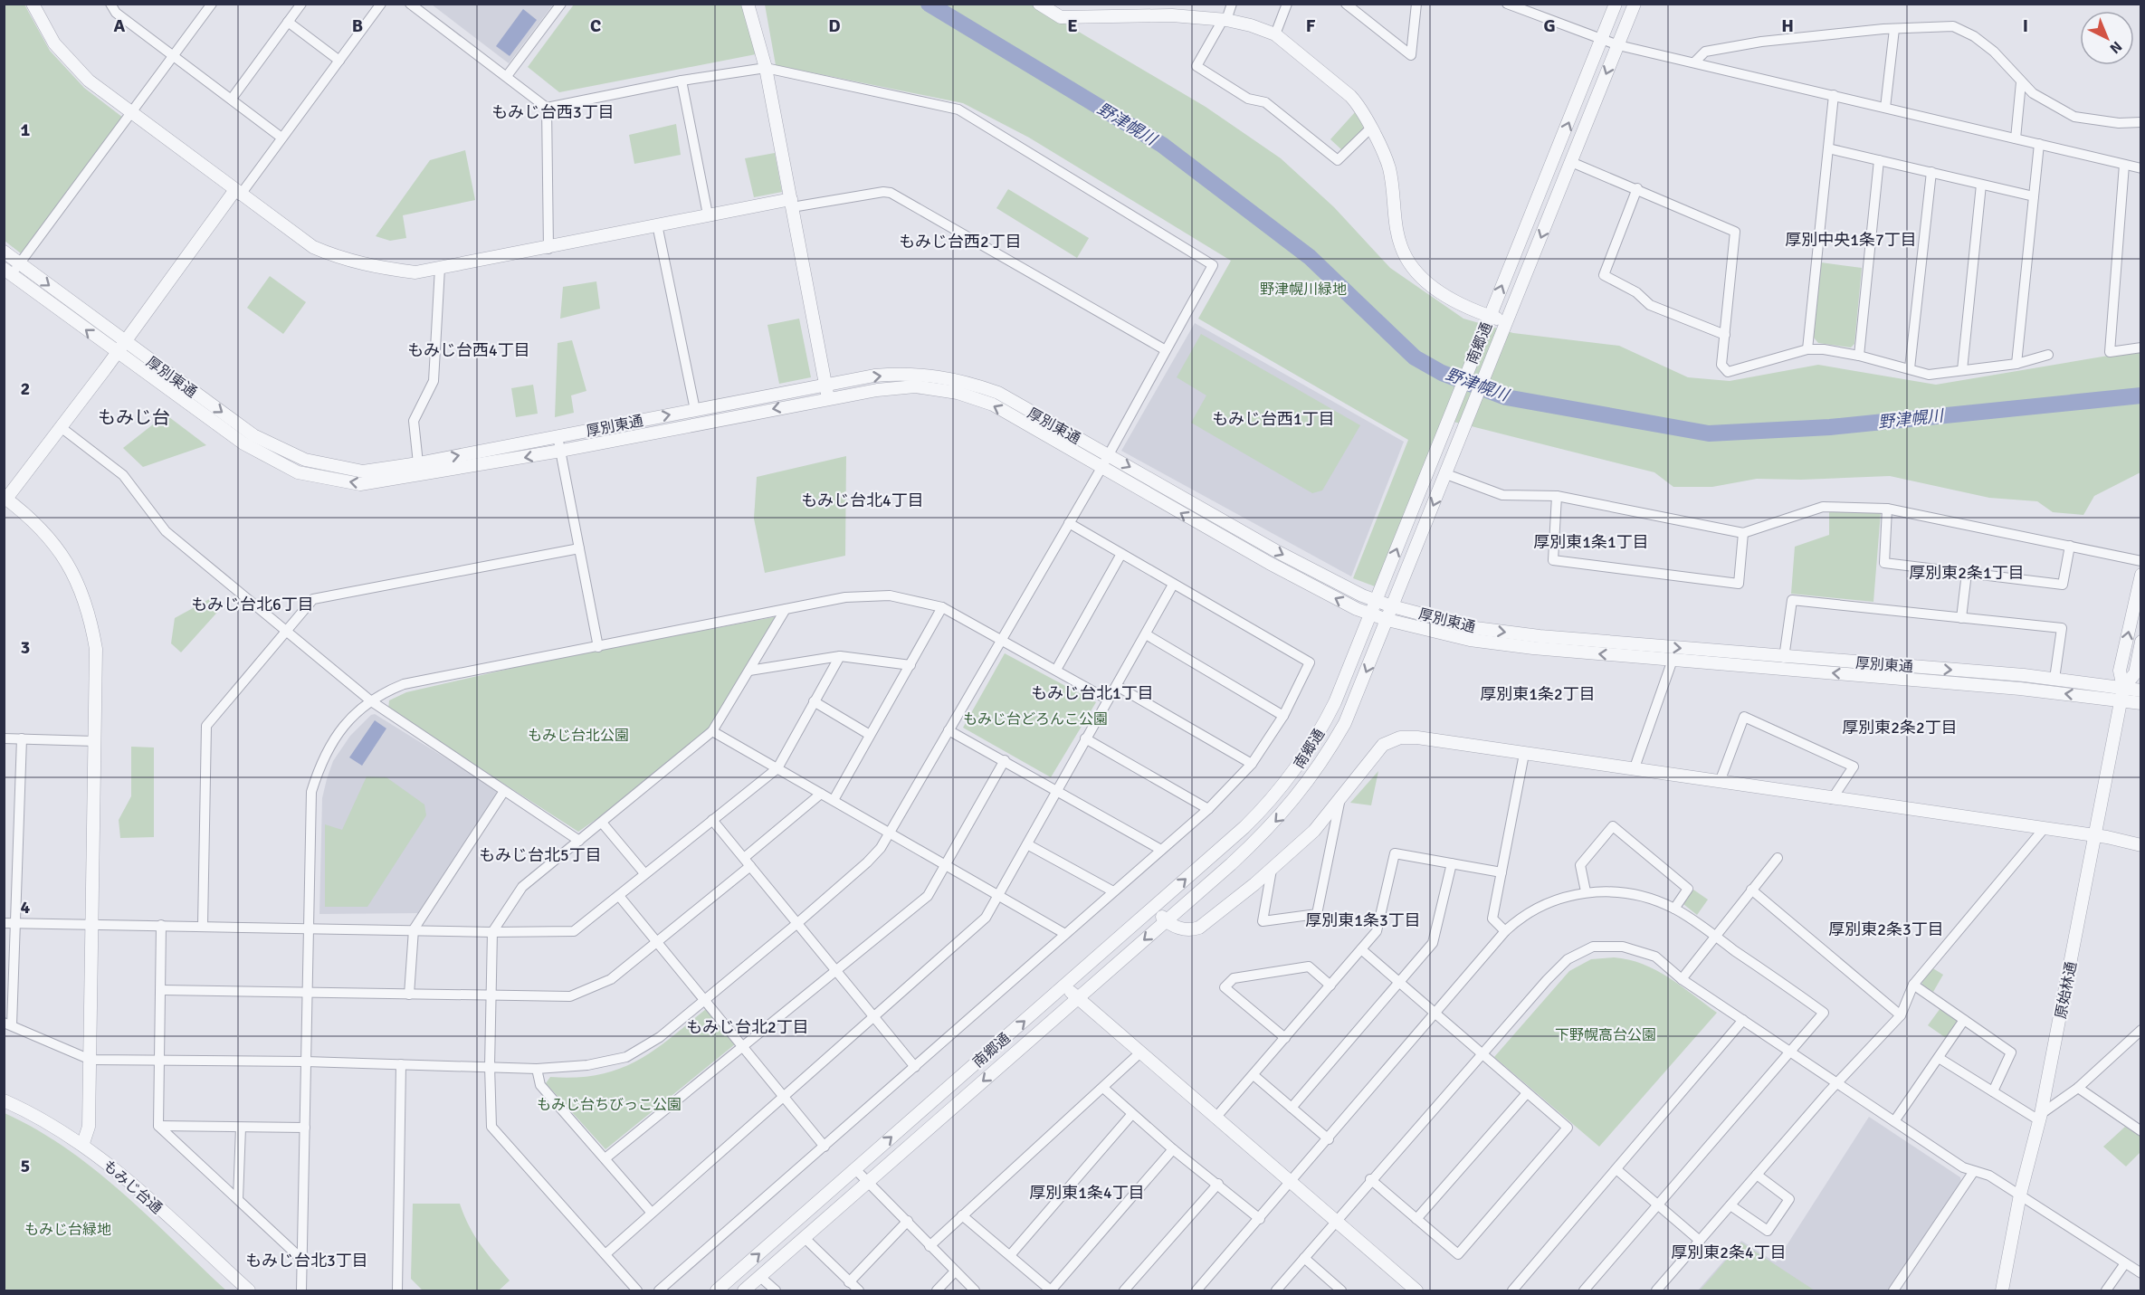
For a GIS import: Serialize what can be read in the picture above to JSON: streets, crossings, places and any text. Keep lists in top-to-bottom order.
{
  "streets": {
    "street": [
      "南郷通",
      "厚別東通",
      "原始林通",
      "もみじ台通"
    ]
  },
  "crossings": [
    ["南郷通", "厚別東通"],
    ["厚別東通", "原始林通"]
  ],
  "districts": [
    "もみじ台西3丁目",
    "厚別中央1条7丁目",
    "もみじ台西2丁目",
    "もみじ台西4丁目",
    "もみじ台",
    "もみじ台西1丁目",
    "もみじ台北4丁目",
    "厚別東1条1丁目",
    "厚別東2条1丁目",
    "もみじ台北6丁目",
    "もみじ台北1丁目",
    "厚別東1条2丁目",
    "厚別東2条2丁目",
    "もみじ台北5丁目",
    "厚別東1条3丁目",
    "厚別東2条3丁目",
    "もみじ台北2丁目",
    "厚別東1条4丁目",
    "厚別東2条4丁目",
    "もみじ台北3丁目"
  ],
  "water": ["野津幌川"],
  "parks": [
    "野津幌川緑地",
    "もみじ台どろんこ公園",
    "もみじ台北公園",
    "下野幌高台公園",
    "もみじ台ちびっこ公園",
    "もみじ台緑地"
  ],
  "north": "bottom right",
  "grid": {
    "columns": [
      "A",
      "B",
      "C",
      "D",
      "E",
      "F",
      "G",
      "H",
      "I"
    ],
    "rows": [
      "1",
      "2",
      "3",
      "4",
      "5"
    ]
  }
}
